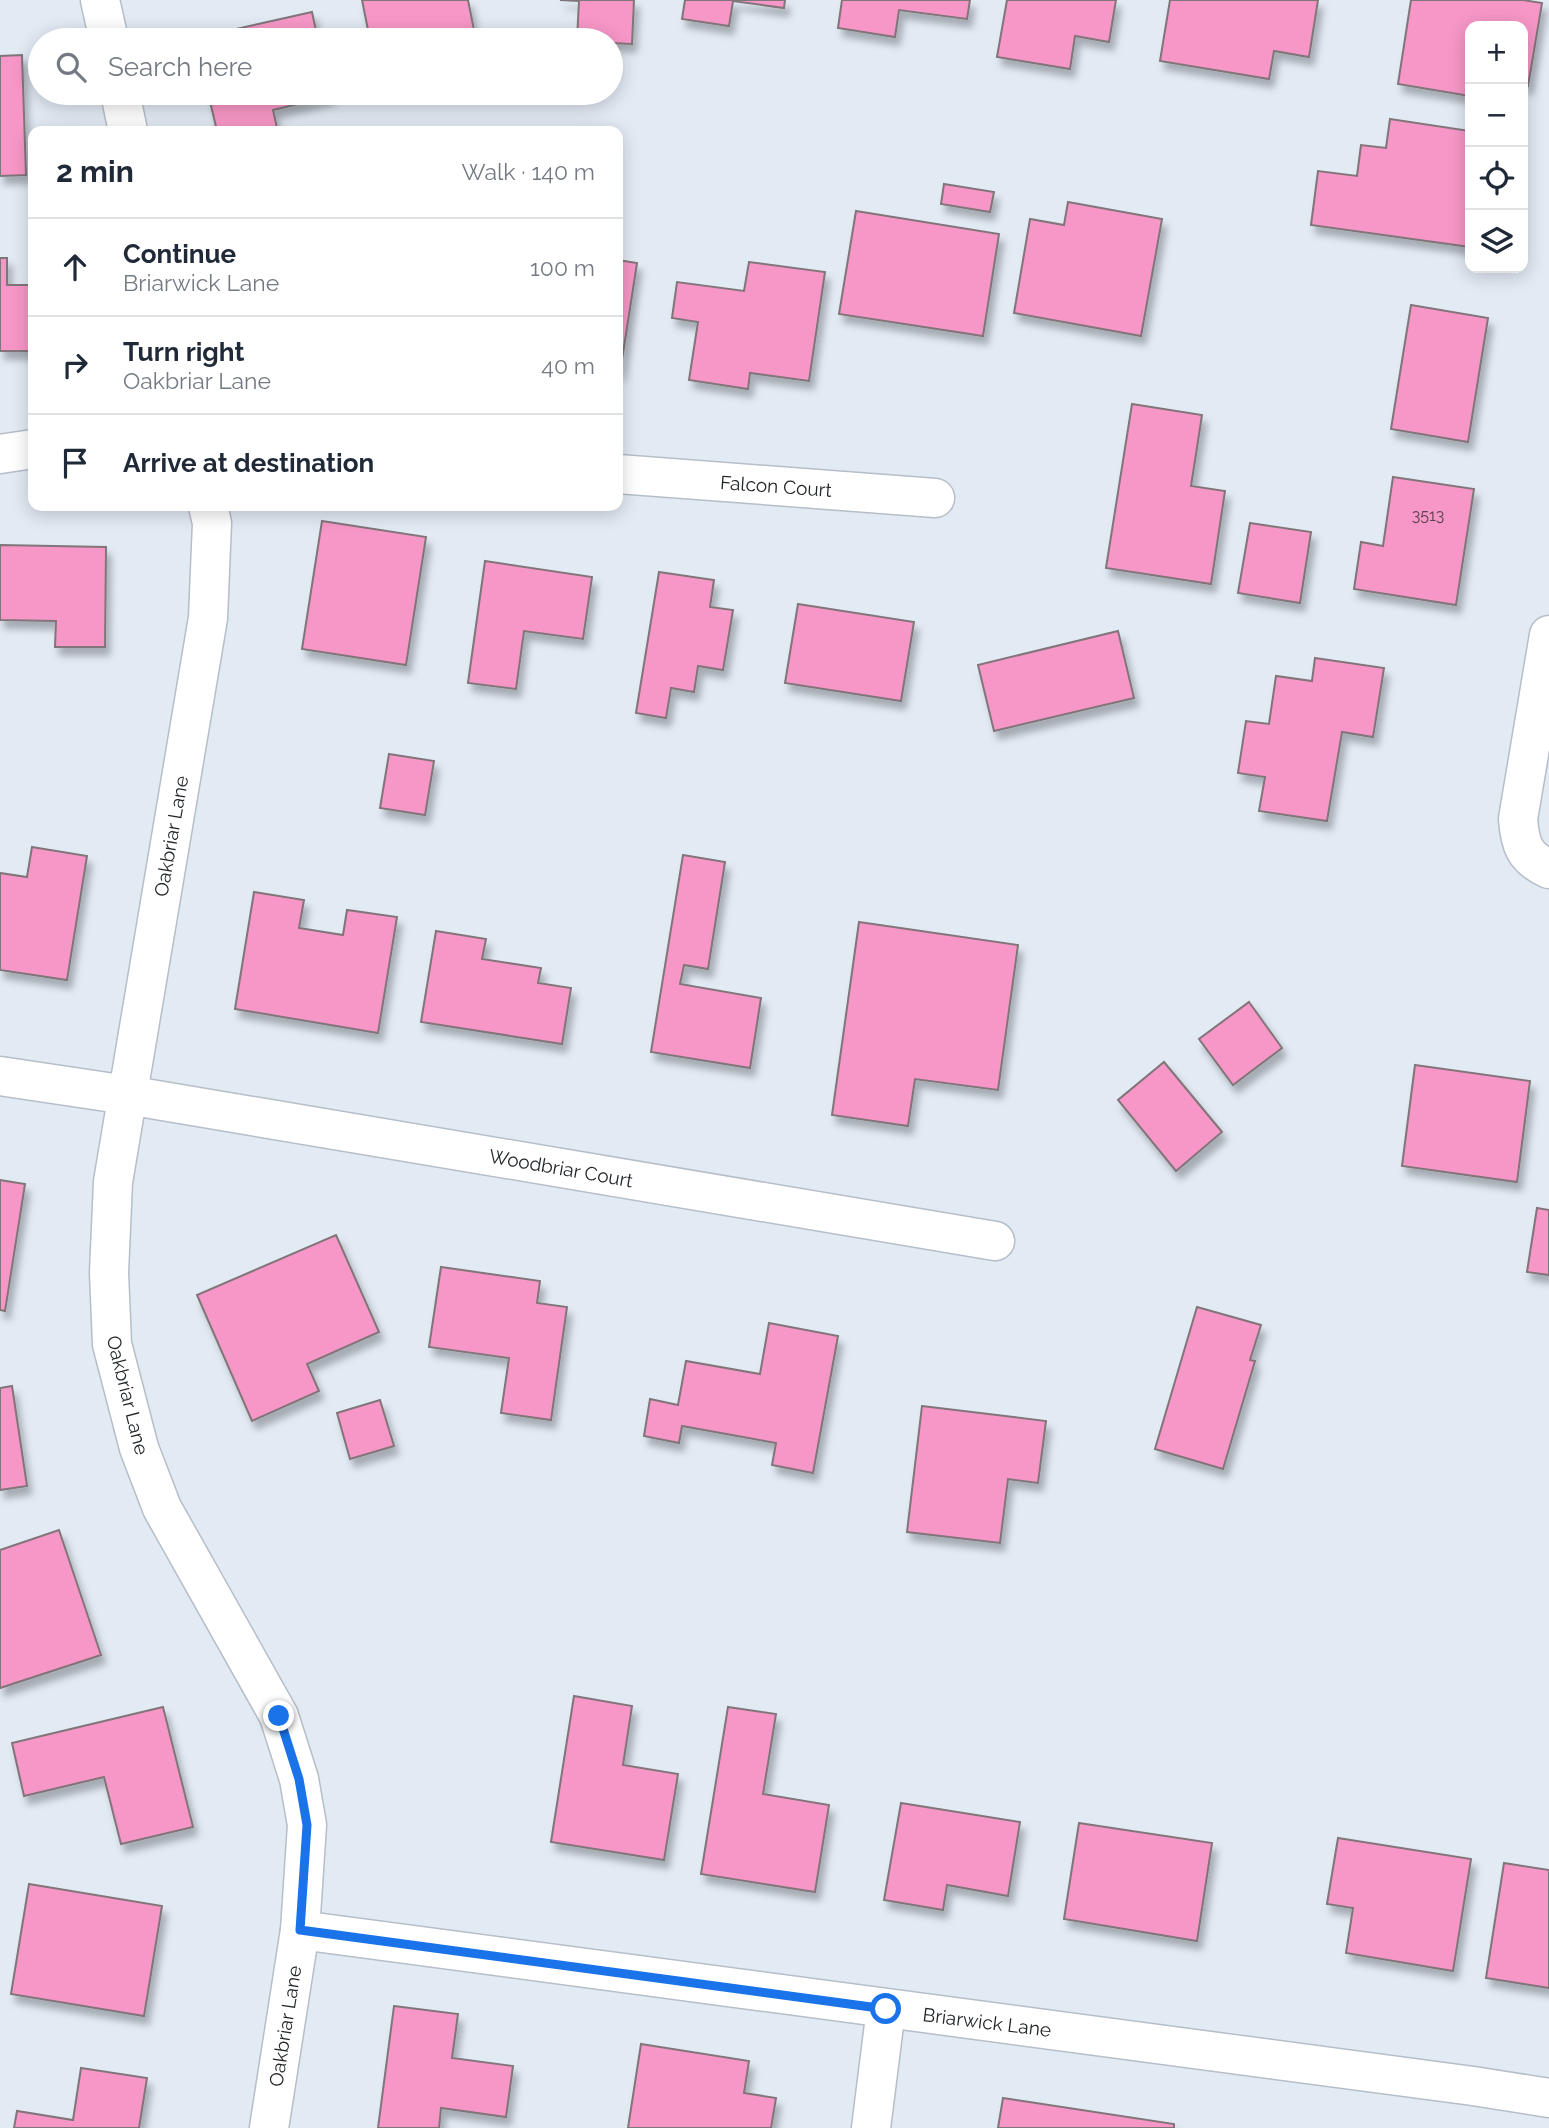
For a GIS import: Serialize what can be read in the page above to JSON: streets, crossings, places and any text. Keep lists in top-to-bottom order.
{
  "streets": {
    "street": [
      "Falcon Court",
      "Oakbriar Lane",
      "Woodbriar Court",
      "Briarwick Lane"
    ]
  },
  "crossings": [
    ["Oakbriar Lane", "Woodbriar Court"],
    ["Oakbriar Lane", "Briarwick Lane"]
  ],
  "house_numbers": ["3513"],
  "page": {
    "map_buttons": ["+", "−"],
    "search": "Search here",
    "heading": ["2 min", "Walk · 140 m"],
    "list": [
      ["Continue", "Briarwick Lane", "100 m"],
      ["Turn right", "Oakbriar Lane", "40 m"],
      "Arrive at destination"
    ]
  }
}
